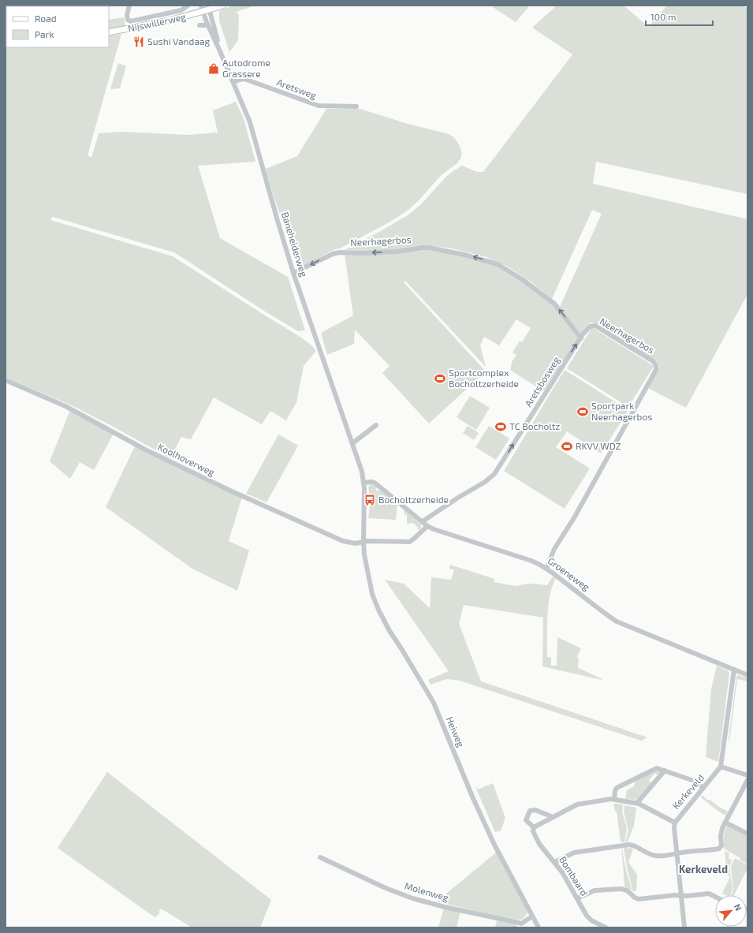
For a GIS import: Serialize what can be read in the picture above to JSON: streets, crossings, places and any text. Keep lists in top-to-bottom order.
{
  "streets": {
    "main road": ["Nijswillerweg"],
    "street": [
      "Aretsweg",
      "Neerhagerbos",
      "Baneheiderweg",
      "Aretsbosweg",
      "Koolhoverweg",
      "Groeneweg",
      "Heiweg",
      "Kerkeveld",
      "Bombaard",
      "Molenweg"
    ]
  },
  "crossings": [
    ["Nijswillerweg", "Baneheiderweg"],
    ["Aretsweg", "Baneheiderweg"],
    ["Neerhagerbos", "Baneheiderweg"],
    ["Neerhagerbos", "Aretsbosweg"],
    ["Neerhagerbos", "Groeneweg"],
    ["Baneheiderweg", "Koolhoverweg"],
    ["Baneheiderweg", "Groeneweg"],
    ["Baneheiderweg", "Heiweg"],
    ["Aretsbosweg", "Groeneweg"],
    ["Koolhoverweg", "Groeneweg"],
    ["Koolhoverweg", "Heiweg"],
    ["Heiweg", "Molenweg"]
  ],
  "one_way": ["Neerhagerbos", "Aretsbosweg"],
  "districts": ["Kerkeveld"],
  "places": {
    "restaurant": ["Sushi Vandaag"],
    "shop": ["Autodrome Grassere"],
    "sports": [
      "Sportcomplex Bocholtzerheide",
      "Sportpark Neerhagerbos",
      "TC Bocholtz",
      "RKVV WDZ"
    ],
    "bus stop": ["Bocholtzerheide"]
  },
  "legend": ["Road", "Park"],
  "scale_bar": "100 m",
  "north": "top right"
}
